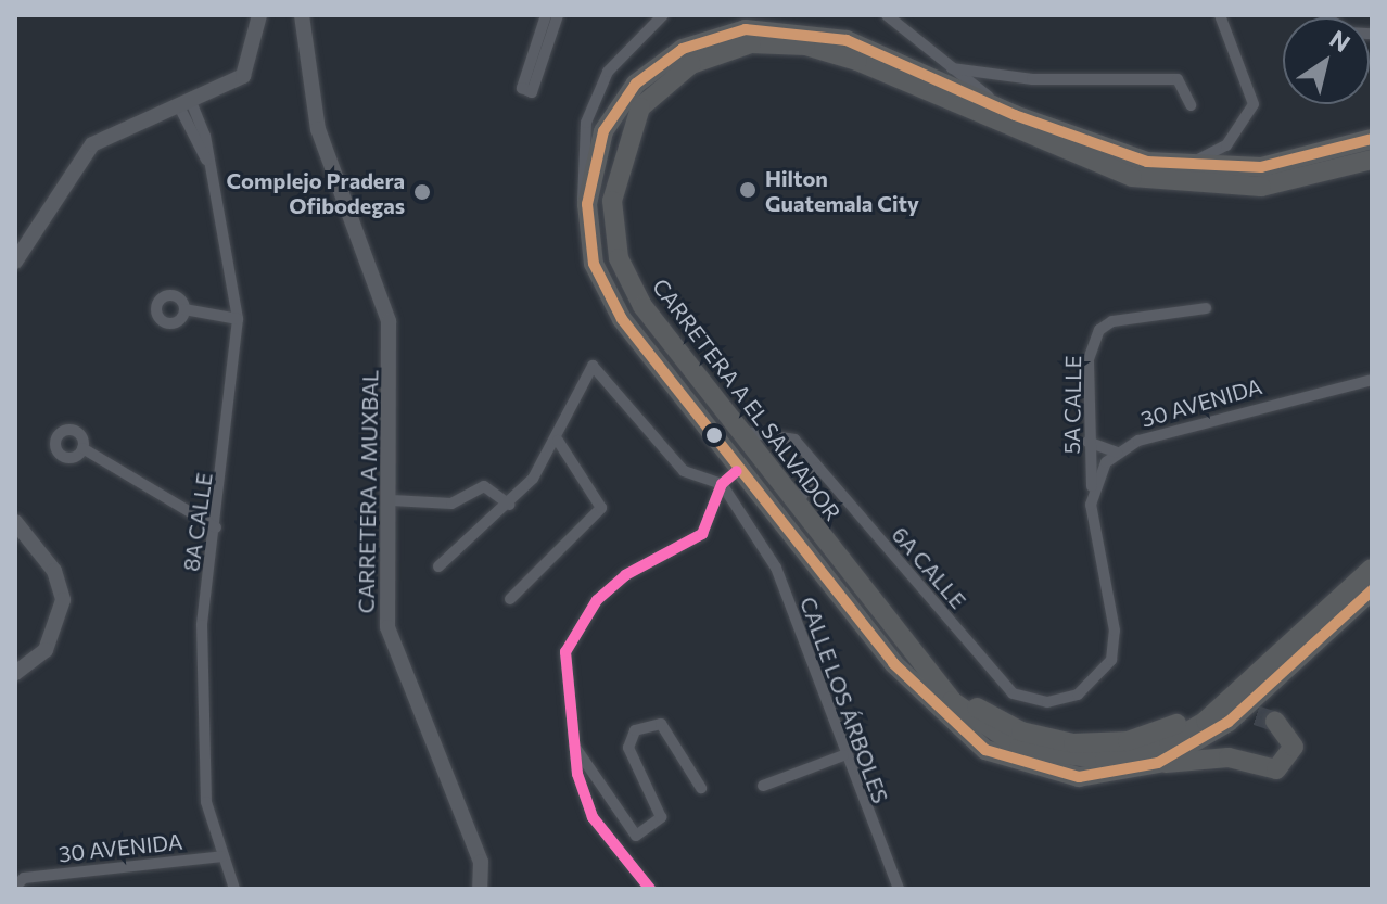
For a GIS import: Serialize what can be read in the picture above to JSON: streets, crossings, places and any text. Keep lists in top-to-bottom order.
{
  "streets": {
    "highway": ["CARRETERA A EL SALVADOR"],
    "main road": ["CARRETERA A MUXBAL"],
    "street": [
      "30 AVENIDA",
      "5A CALLE",
      "8A CALLE",
      "6A CALLE",
      "CALLE LOS ÁRBOLES"
    ]
  },
  "crossings": [
    ["CARRETERA A EL SALVADOR", "6A CALLE"],
    ["30 AVENIDA", "8A CALLE"],
    ["5A CALLE", "6A CALLE"]
  ],
  "places": ["Hilton Guatemala City", "Complejo Pradera Ofibodegas"],
  "north": "top right"
}
